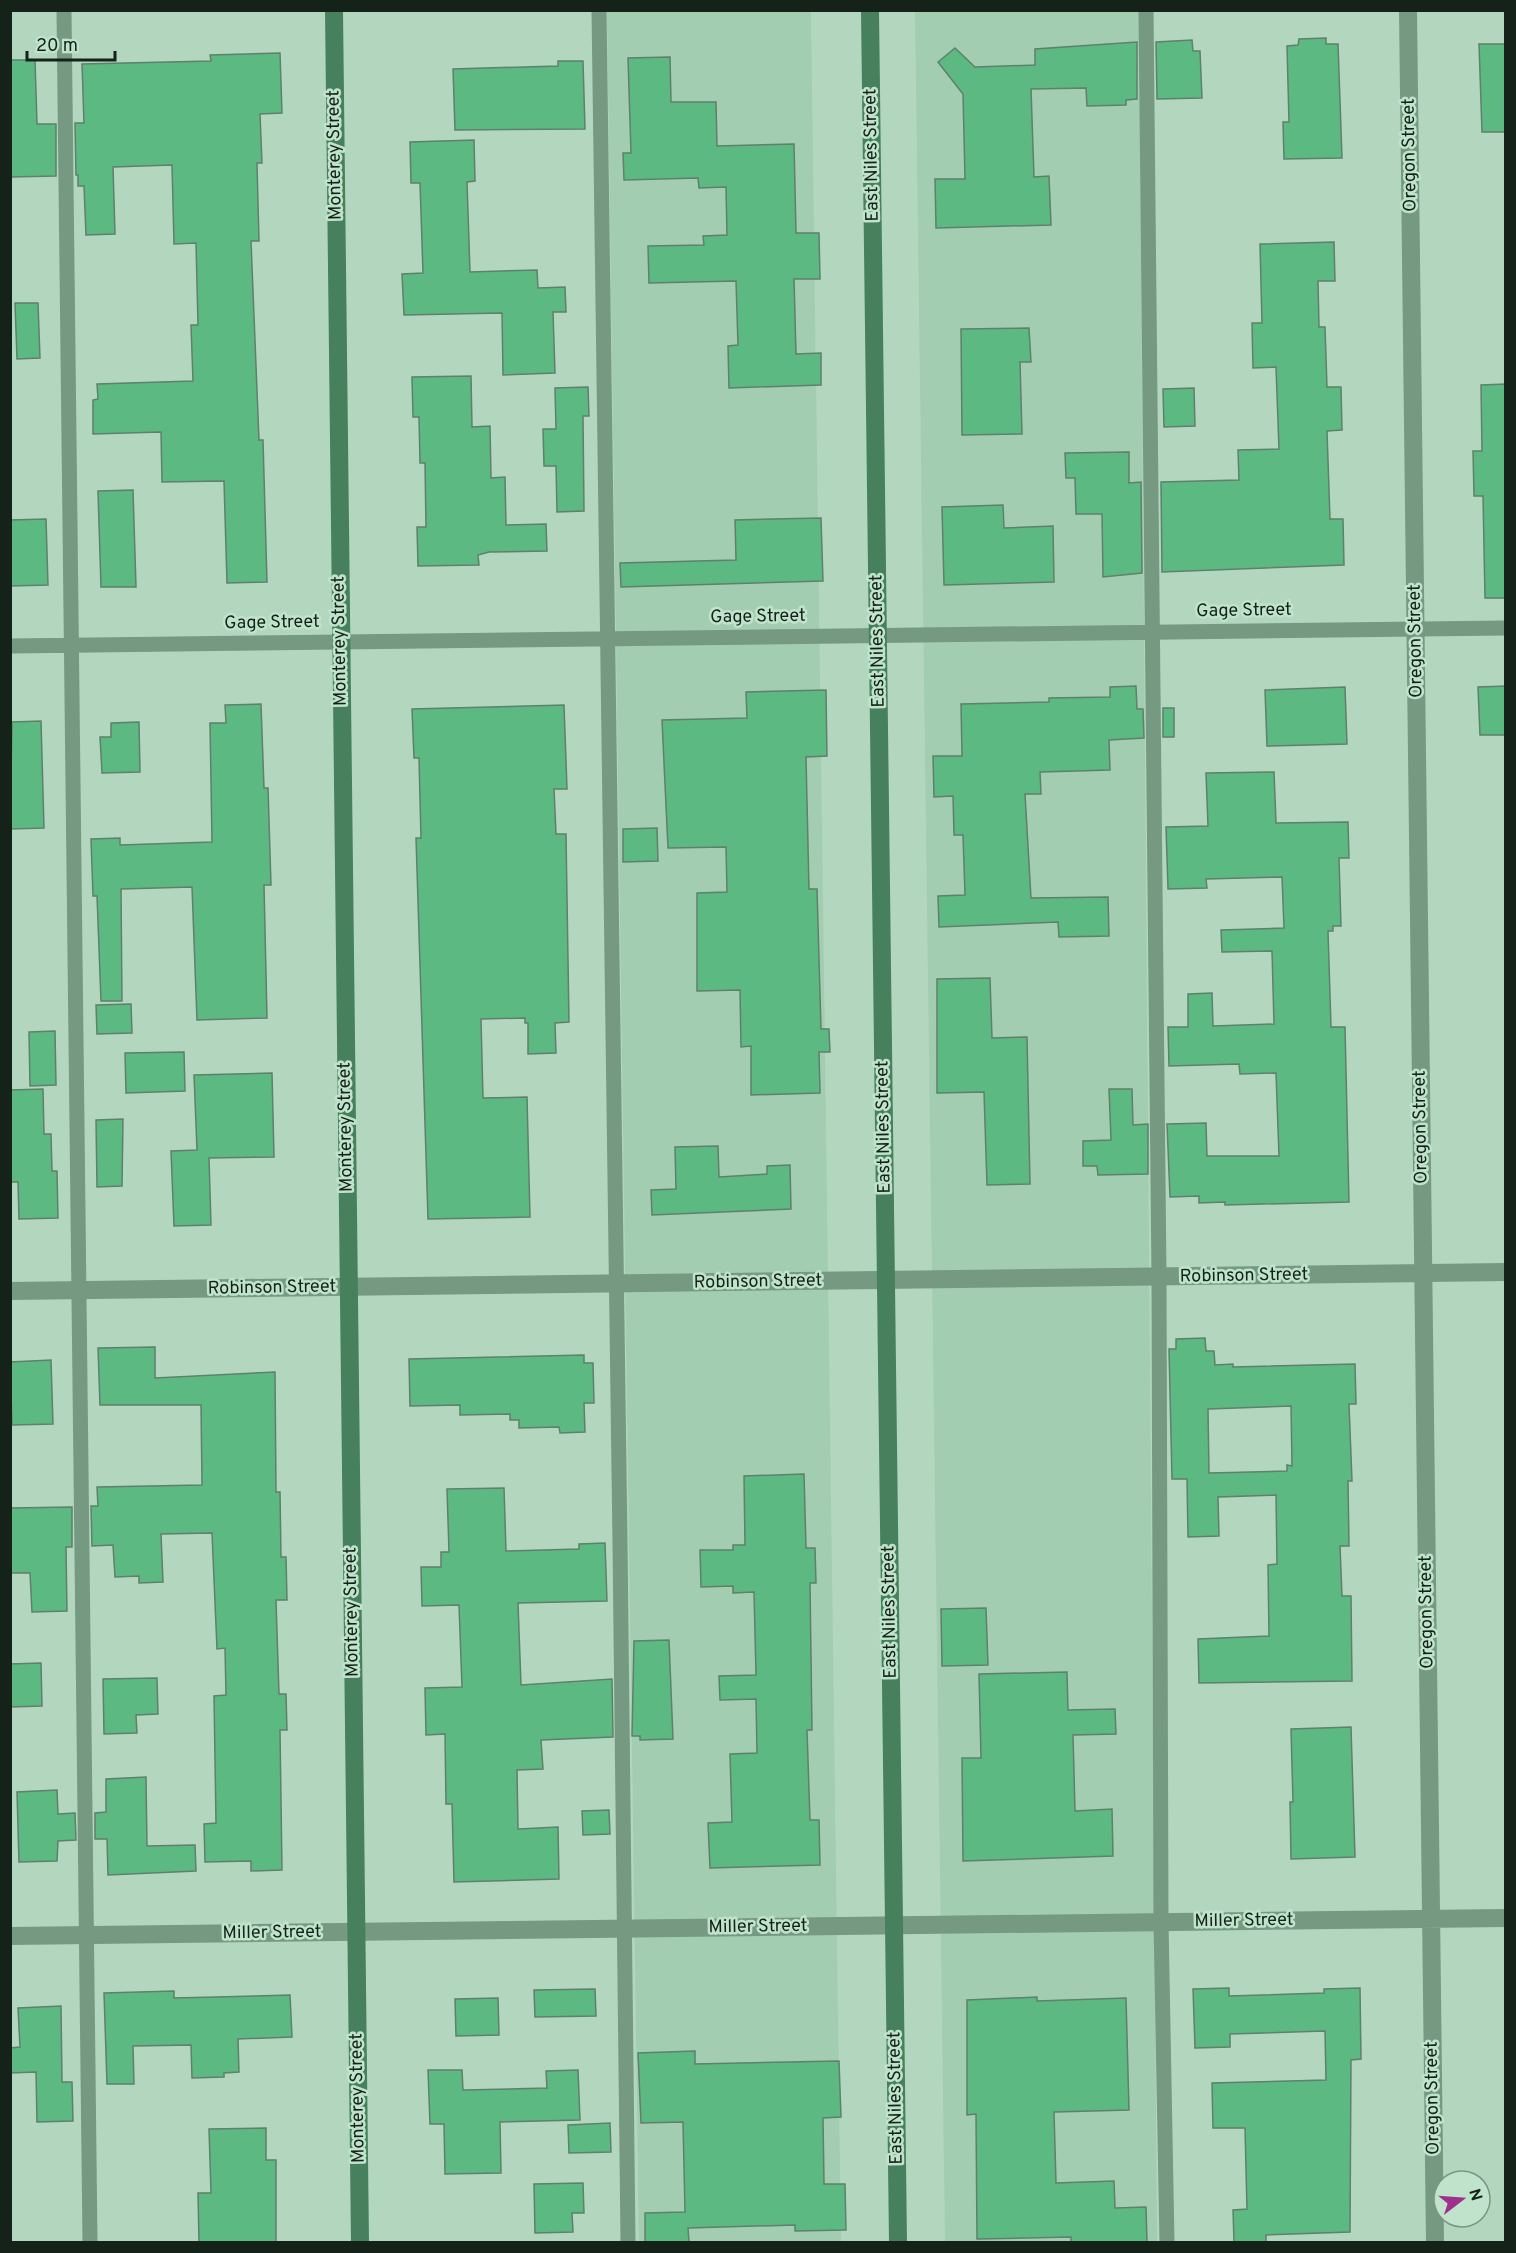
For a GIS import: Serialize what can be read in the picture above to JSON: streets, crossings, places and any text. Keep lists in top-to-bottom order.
{
  "streets": {
    "main road": ["Monterey Street", "East Niles Street"],
    "street": ["Oregon Street", "Robinson Street", "Miller Street"],
    "lane": ["Gage Street"]
  },
  "crossings": [
    ["Monterey Street", "Gage Street"],
    ["Monterey Street", "Robinson Street"],
    ["Monterey Street", "Miller Street"],
    ["East Niles Street", "Gage Street"],
    ["East Niles Street", "Robinson Street"],
    ["East Niles Street", "Miller Street"],
    ["Oregon Street", "Gage Street"],
    ["Oregon Street", "Robinson Street"],
    ["Oregon Street", "Miller Street"]
  ],
  "scale_bar": "20 m",
  "north": "right"
}
